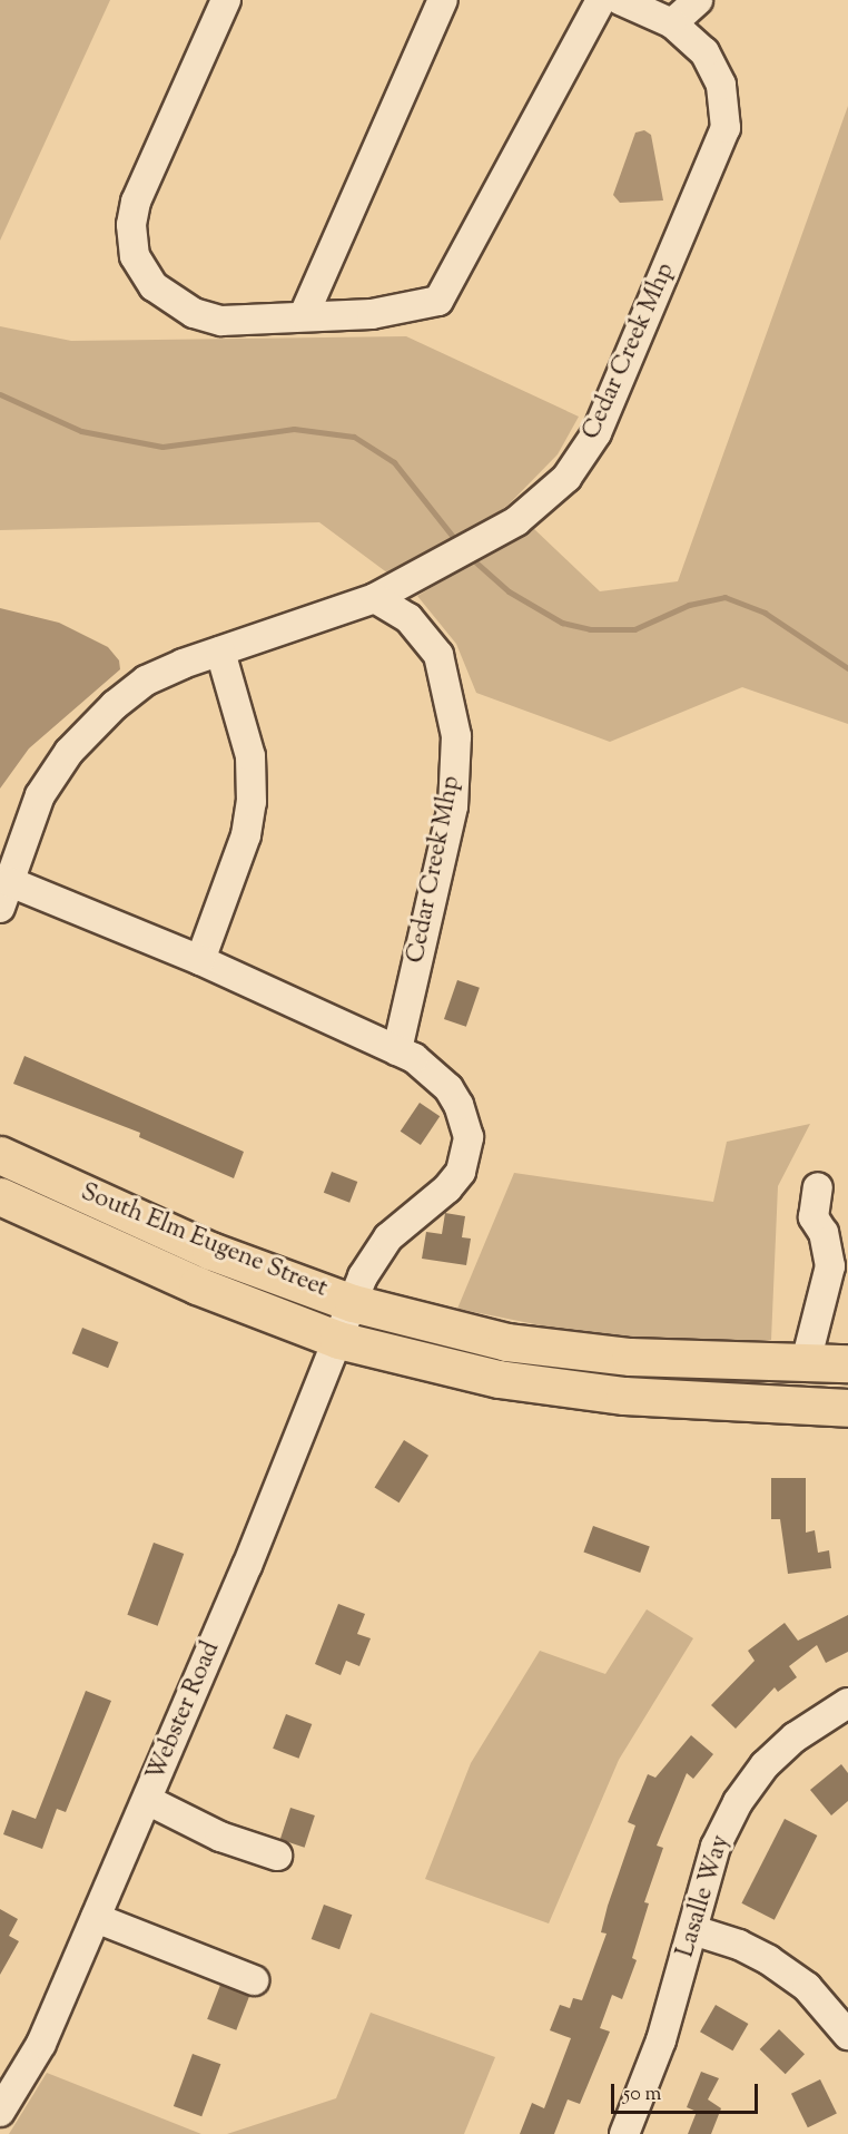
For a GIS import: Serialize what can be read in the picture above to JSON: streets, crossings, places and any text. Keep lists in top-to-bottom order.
{
  "streets": {
    "main road": ["South Elm Eugene Street"],
    "street": ["Cedar Creek Mhp", "Webster Road", "Lasalle Way"]
  },
  "crossings": [
    ["Cedar Creek Mhp", "South Elm Eugene Street"],
    ["Cedar Creek Mhp", "Webster Road"],
    ["South Elm Eugene Street", "Webster Road"]
  ],
  "scale_bar": "50 m"
}
